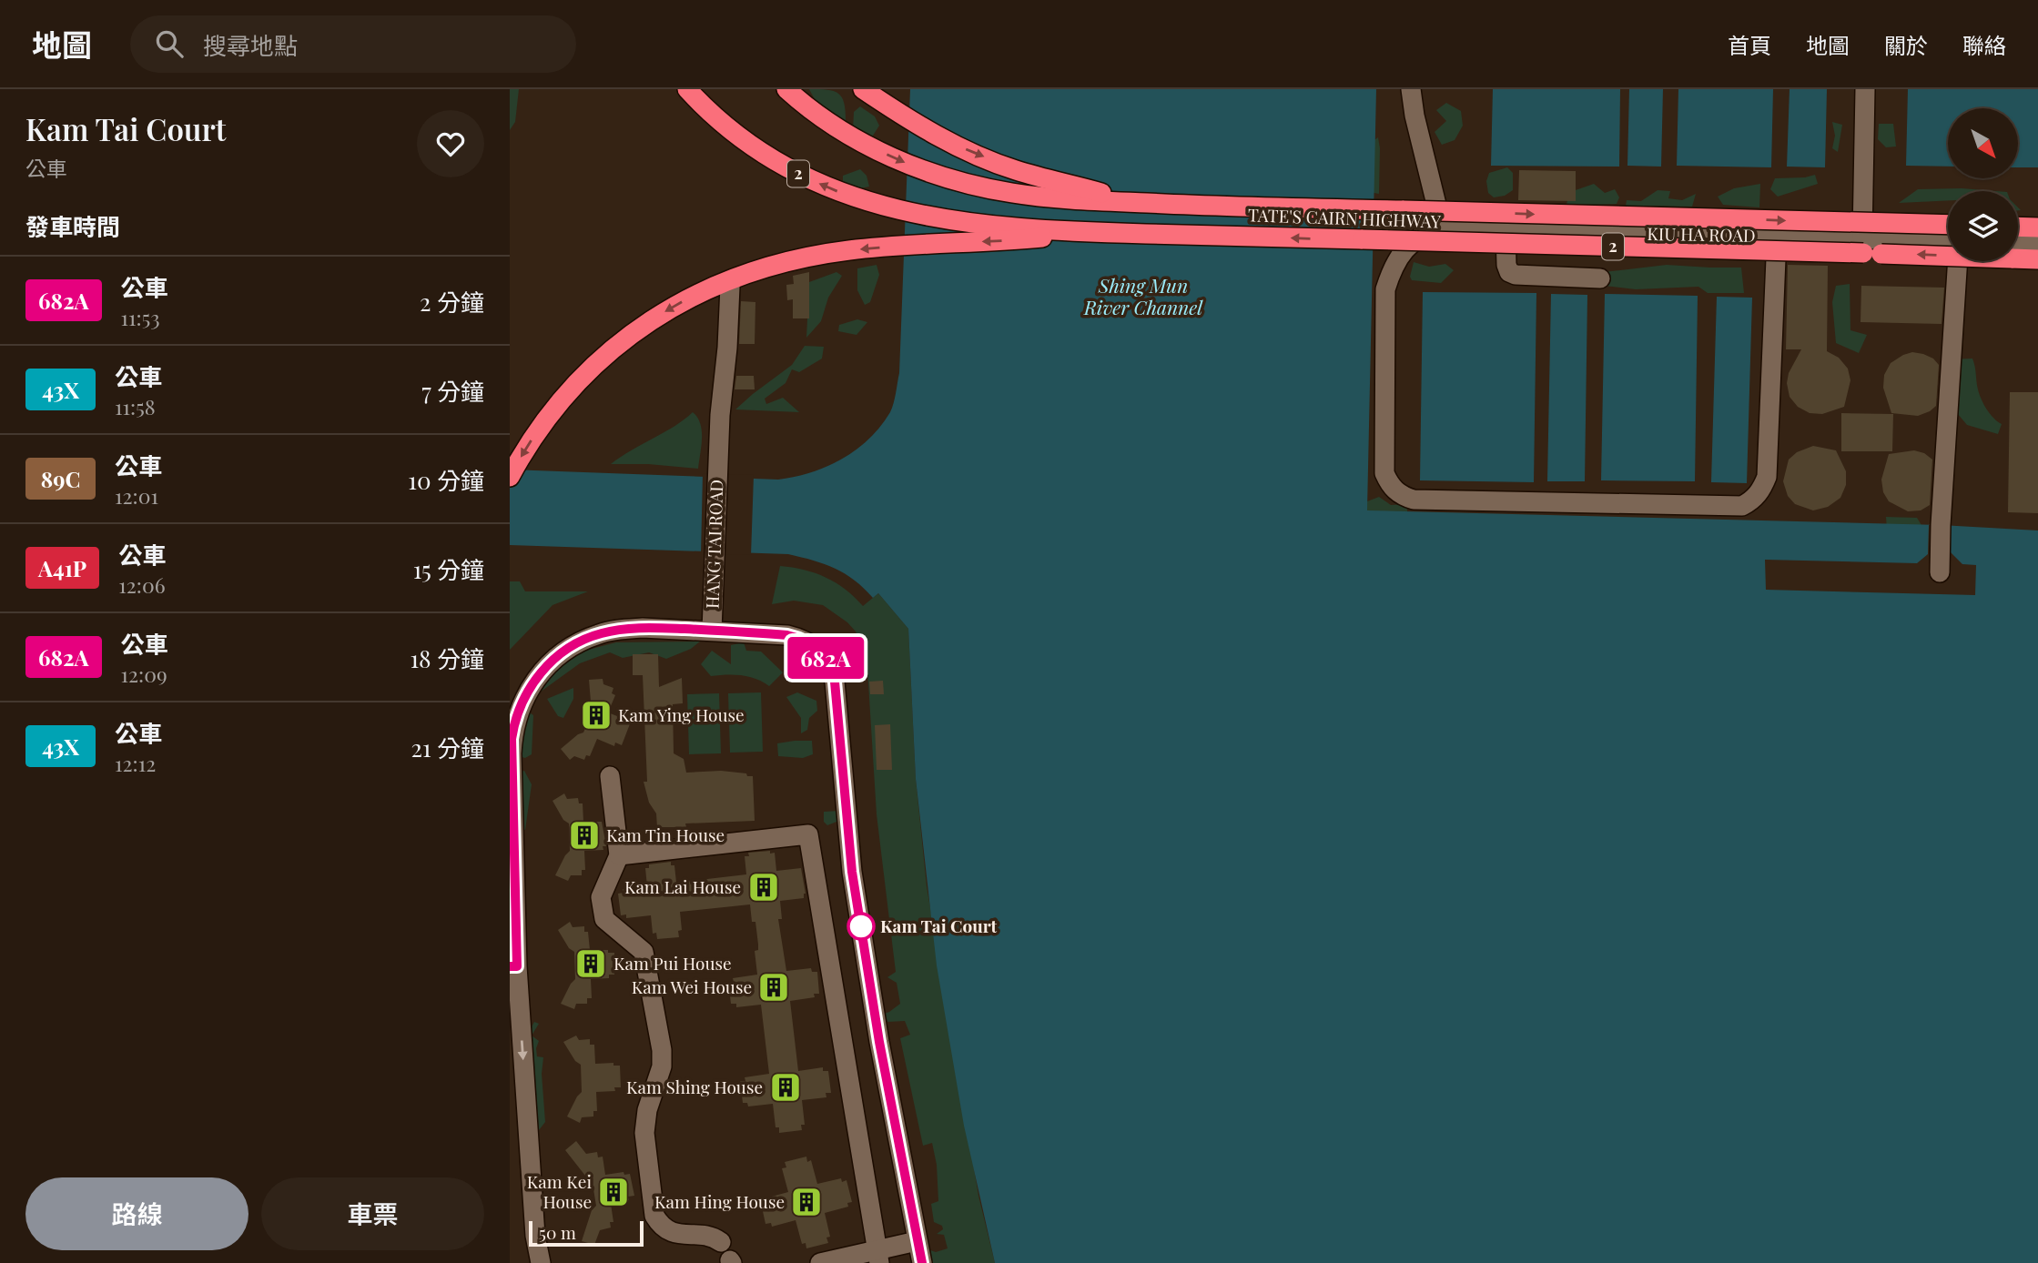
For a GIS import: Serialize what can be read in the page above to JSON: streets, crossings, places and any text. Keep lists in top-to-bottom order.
{
  "streets": {
    "highway": ["2", "TATE'S CAIRN HIGHWAY"],
    "street": ["KIU HA ROAD", "HANG TAI ROAD"]
  },
  "water": ["Shing Mun River Channel"],
  "places": {
    "building": [
      "Kam Ying House",
      "Kam Tin House",
      "Kam Lai House",
      "Kam Pui House",
      "Kam Wei House",
      "Kam Shing House",
      "Kam Kei House",
      "Kam Hing House"
    ],
    "other": ["Kam Tai Court"]
  },
  "lines": ["bus line 682A"],
  "scale_bar": "50 m",
  "north": "bottom right",
  "page": {
    "header": "地圖",
    "search": "搜尋地點",
    "nav": [
      "首頁",
      "地圖",
      "關於",
      "聯絡"
    ],
    "heading": [
      ["Kam Tai Court", "公車"],
      "發車時間"
    ],
    "on_map": "682A",
    "list": [
      {
        "mark": "682A",
        "name": "公車",
        "note": "11:53",
        "value": "2 分鐘"
      },
      {
        "mark": "43X",
        "name": "公車",
        "note": "11:58",
        "value": "7 分鐘"
      },
      {
        "mark": "89C",
        "name": "公車",
        "note": "12:01",
        "value": "10 分鐘"
      },
      {
        "mark": "A41P",
        "name": "公車",
        "note": "12:06",
        "value": "15 分鐘"
      },
      {
        "mark": "682A",
        "name": "公車",
        "note": "12:09",
        "value": "18 分鐘"
      },
      {
        "mark": "43X",
        "name": "公車",
        "note": "12:12",
        "value": "21 分鐘"
      }
    ],
    "buttons": ["路線", "車票"],
    "scale": "50 m"
  }
}
